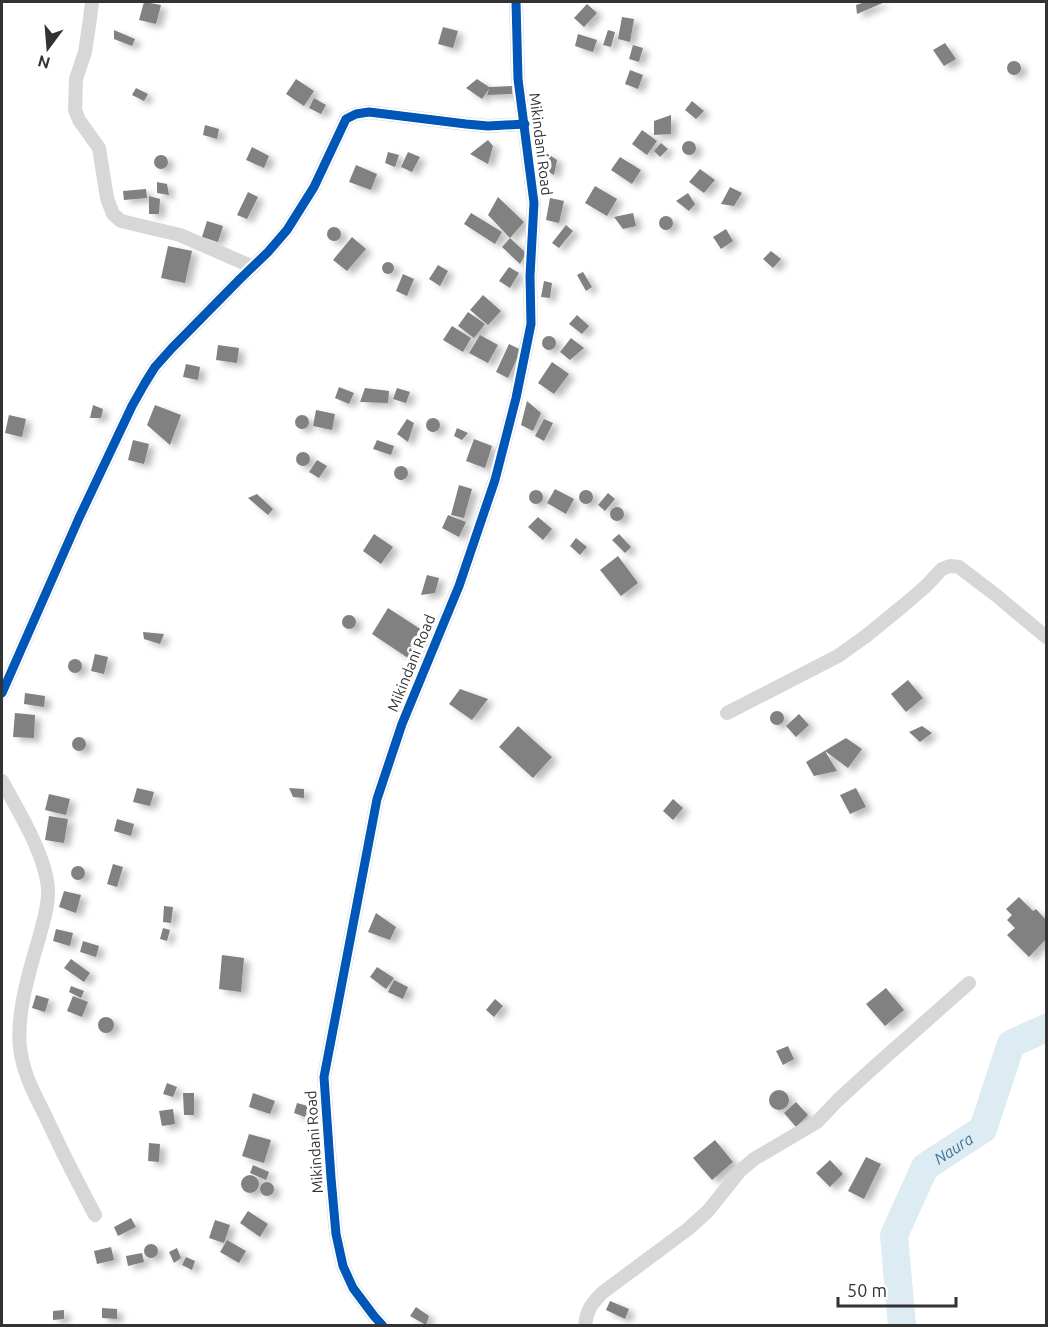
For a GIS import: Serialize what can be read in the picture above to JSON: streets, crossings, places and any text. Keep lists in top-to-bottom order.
{
  "streets": {
    "street": ["Mikindani Road"]
  },
  "water": ["Naura"],
  "scale_bar": "50 m",
  "north": "bottom"
}
